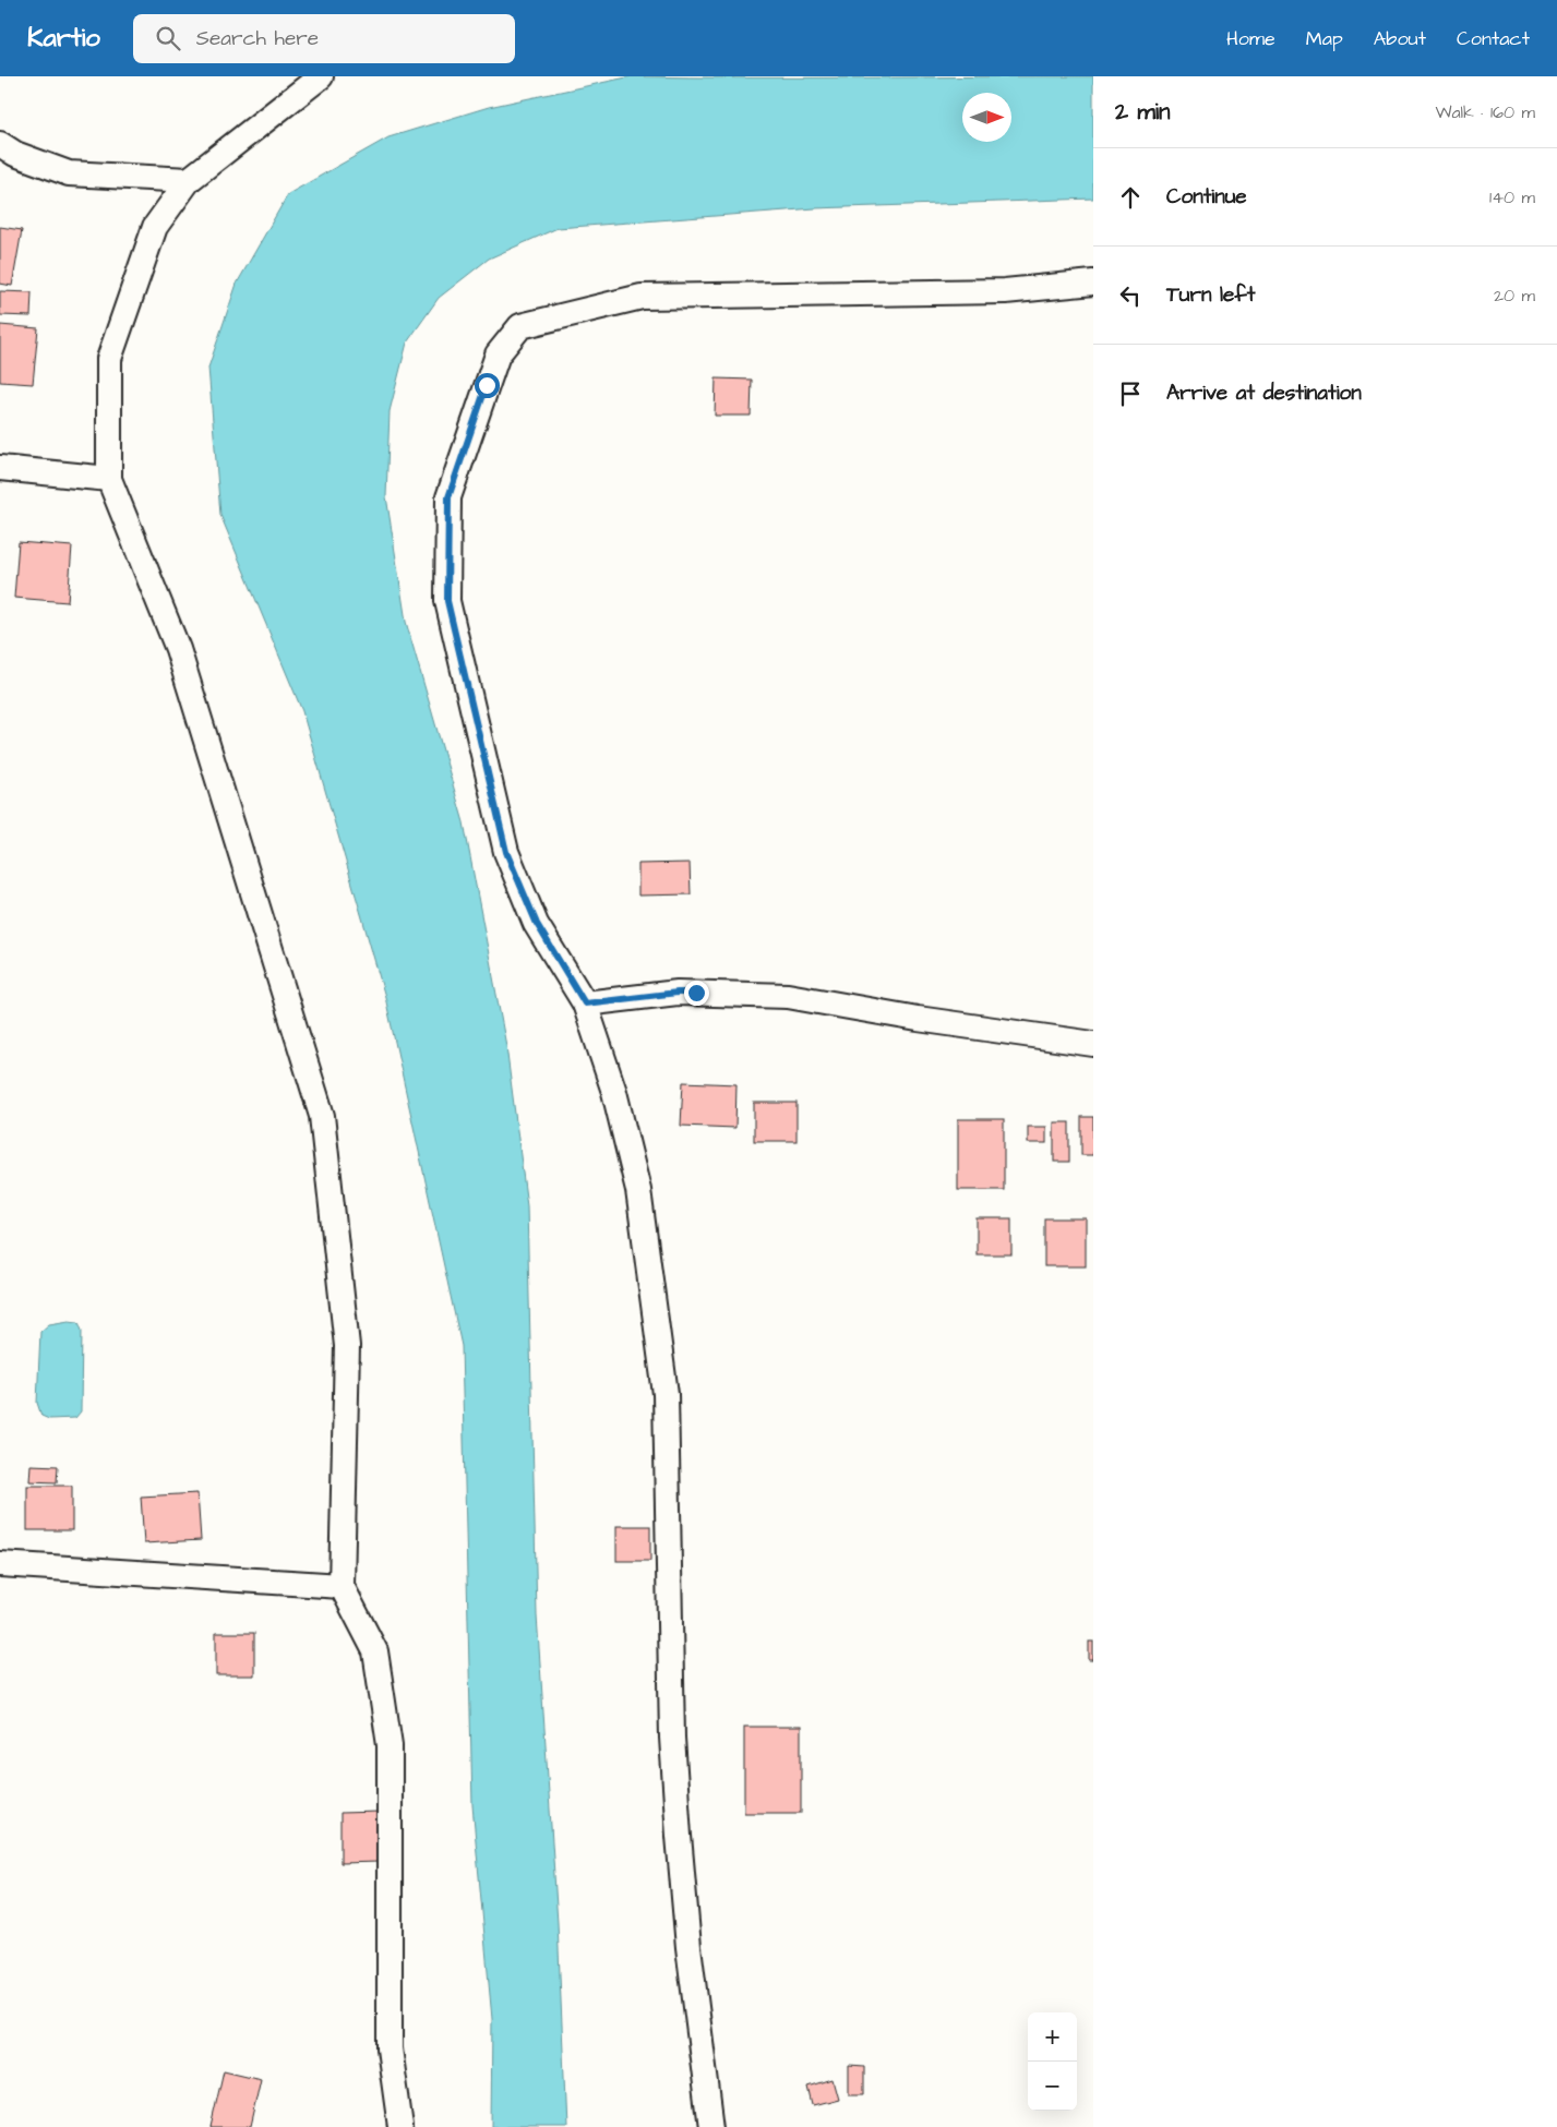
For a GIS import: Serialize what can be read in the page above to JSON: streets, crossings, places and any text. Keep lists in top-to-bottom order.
{
  "north": "right",
  "page": {
    "header": "Kartio",
    "search": "Search here",
    "nav": [
      "Home",
      "Map",
      "About",
      "Contact"
    ],
    "heading": ["2 min", "Walk · 160 m"],
    "list": [
      ["Continue", "140 m"],
      ["Turn left", "20 m"],
      "Arrive at destination"
    ],
    "map_buttons": ["+", "−"]
  }
}
